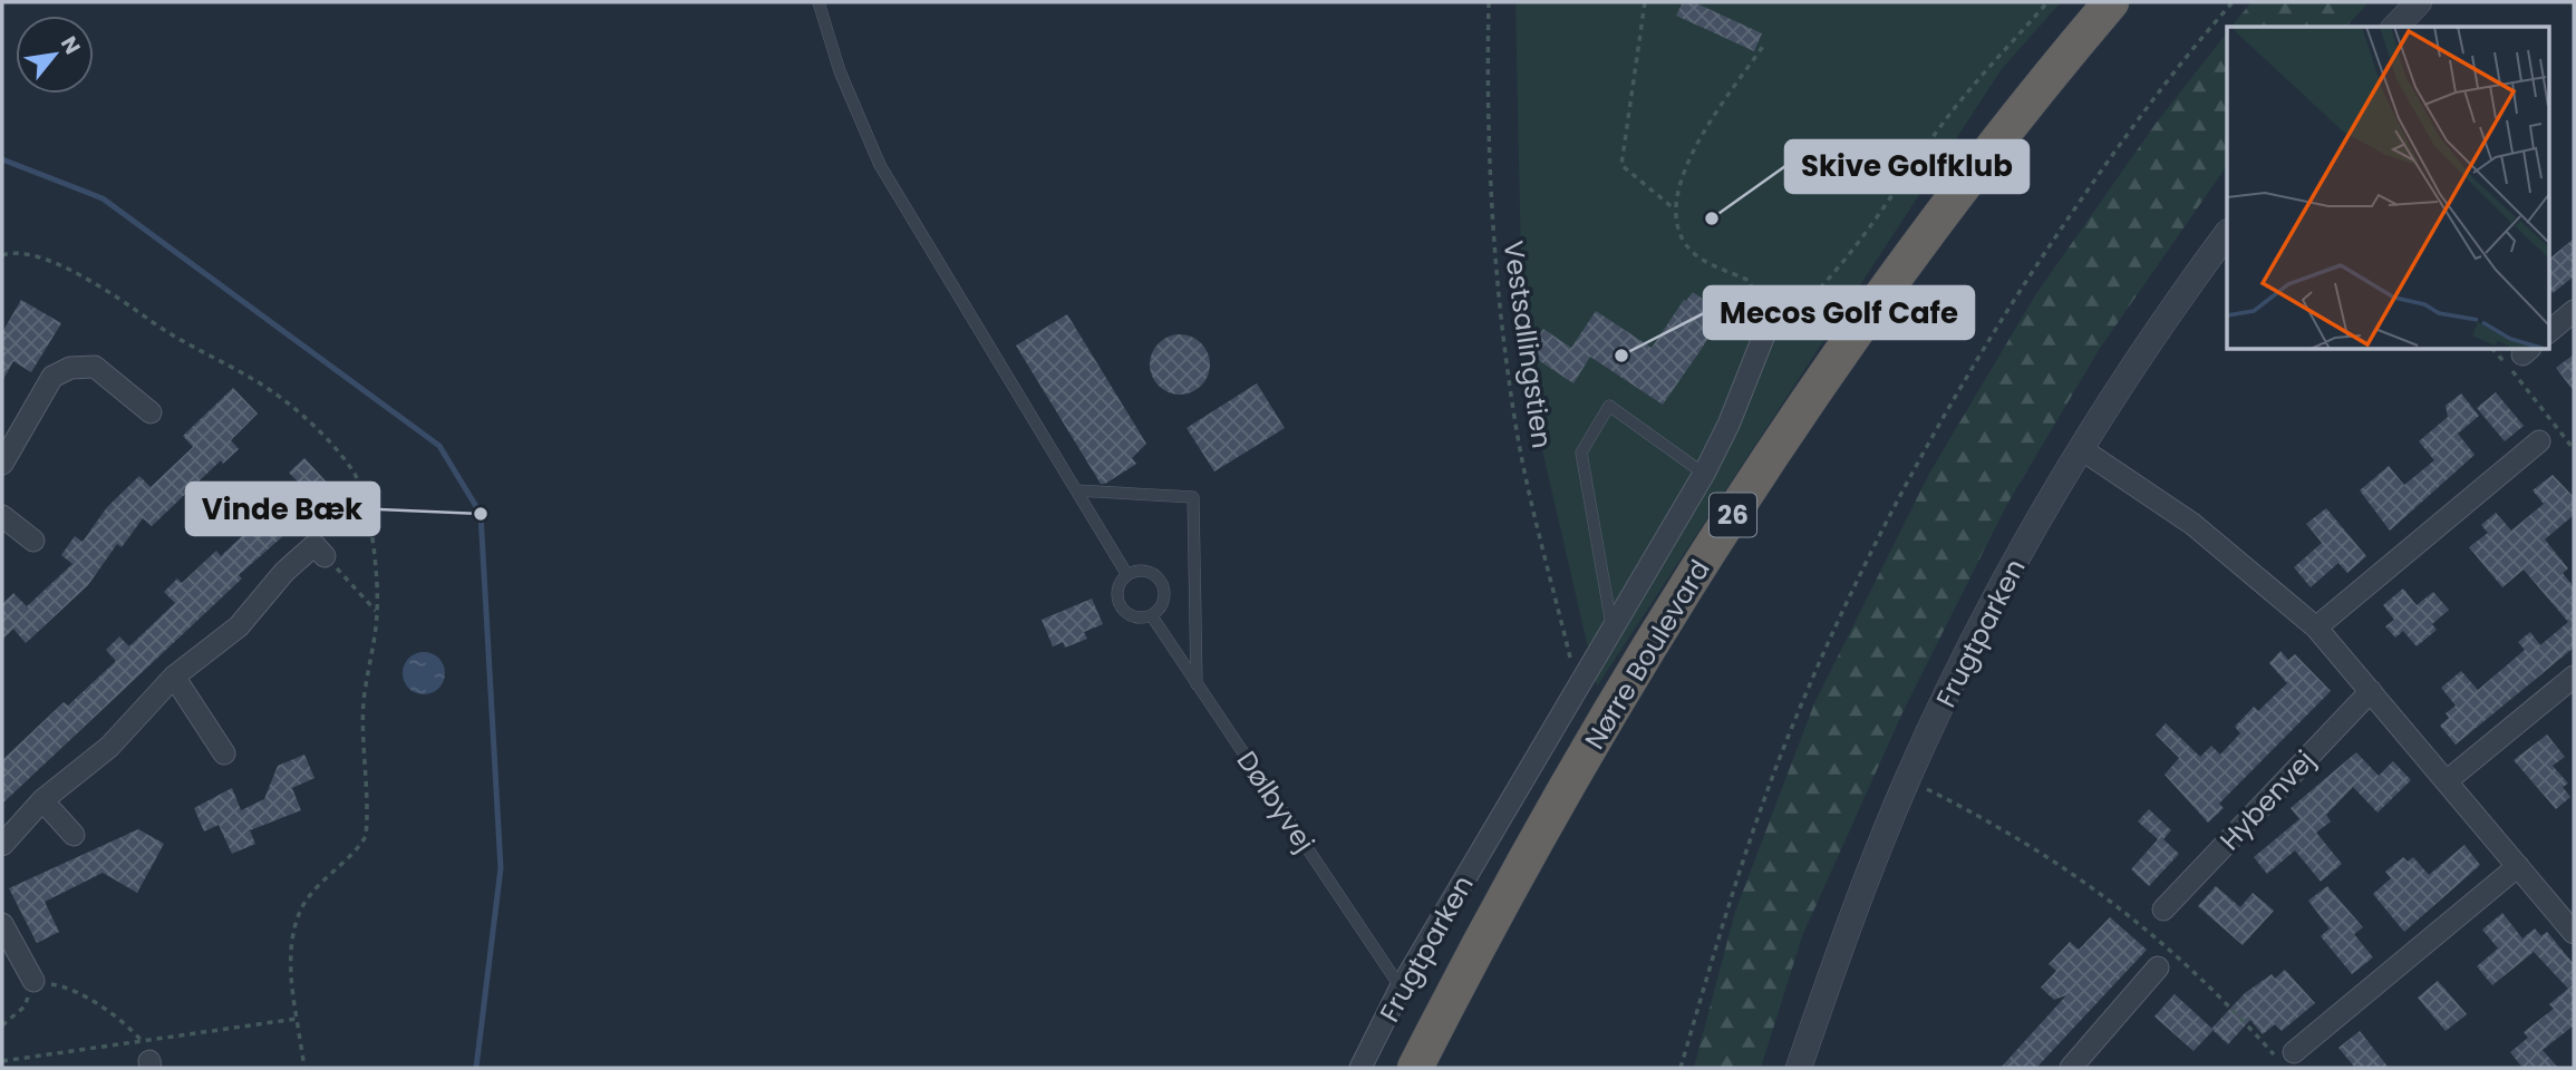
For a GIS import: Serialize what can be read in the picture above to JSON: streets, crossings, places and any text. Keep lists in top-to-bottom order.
{
  "streets": {
    "highway": ["26", "Nørre Boulevard"],
    "street": ["Frugtparken", "Hybenvej"],
    "lane": ["Dølbyvej"],
    "path": ["Vestsallingstien"]
  },
  "crossings": [
    ["Vestsallingstien", "Frugtparken"],
    ["Frugtparken", "Dølbyvej"]
  ],
  "places": ["Skive Golfklub", "Mecos Golf Cafe", "Vinde Bæk"],
  "north": "top right"
}
